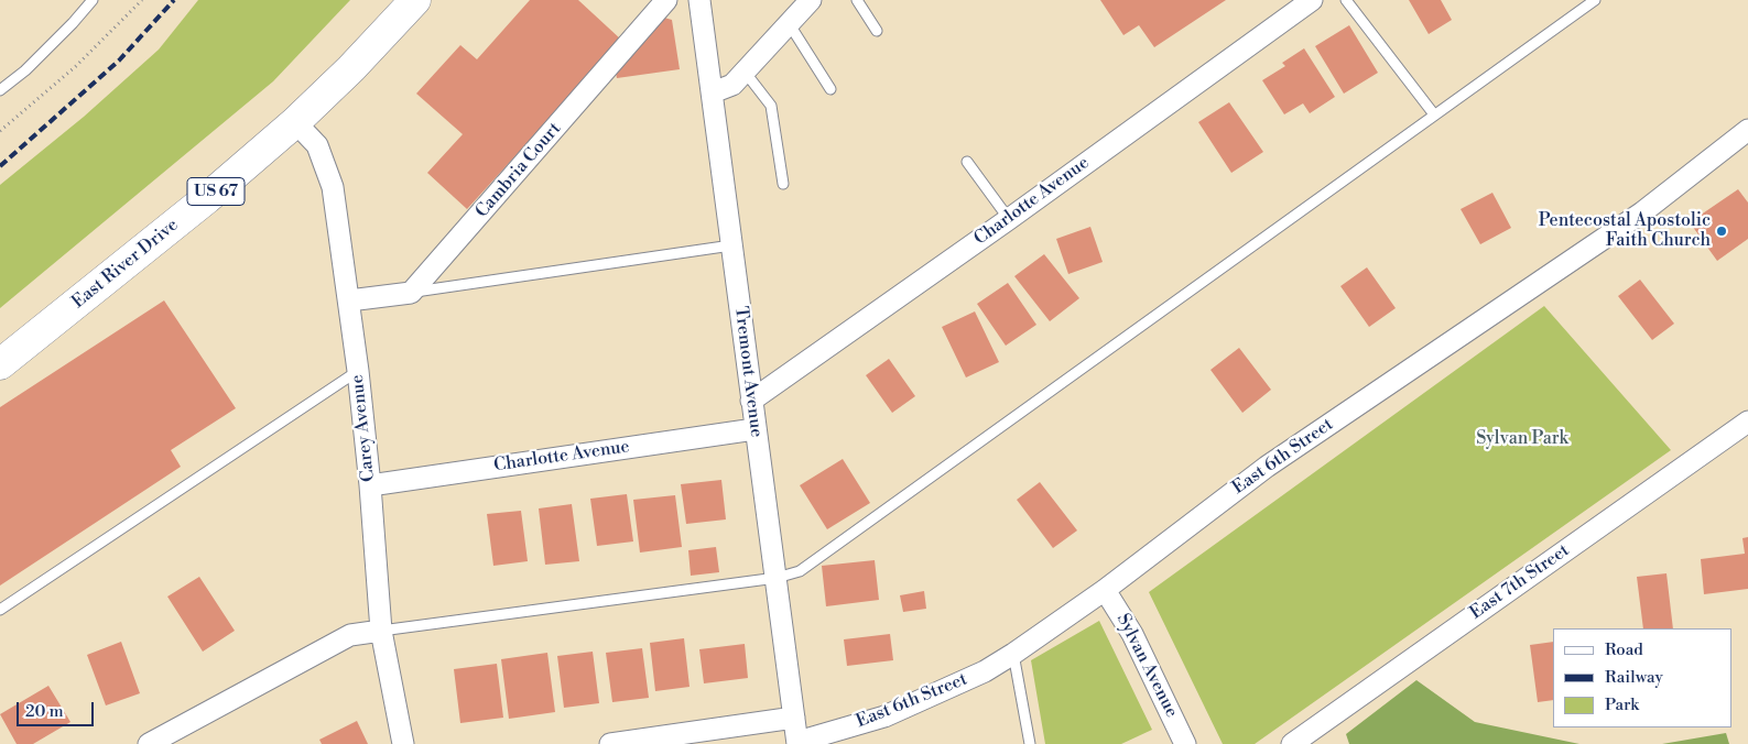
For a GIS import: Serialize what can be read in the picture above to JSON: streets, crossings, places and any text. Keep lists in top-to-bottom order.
{
  "streets": {
    "main road": ["US 67", "East River Drive"],
    "street": [
      "Cambria Court",
      "Charlotte Avenue",
      "Tremont Avenue",
      "Carey Avenue",
      "East 6th Street",
      "East 7th Street",
      "Sylvan Avenue"
    ]
  },
  "crossings": [
    ["Charlotte Avenue", "Tremont Avenue"],
    ["Charlotte Avenue", "Carey Avenue"],
    ["East River Drive", "Carey Avenue"],
    ["Tremont Avenue", "East 6th Street"],
    ["East 6th Street", "Sylvan Avenue"]
  ],
  "parks": ["Sylvan Park"],
  "places": ["Pentecostal Apostolic Faith Church"],
  "legend": ["Road", "Railway", "Park"],
  "scale_bar": "20 m"
}
